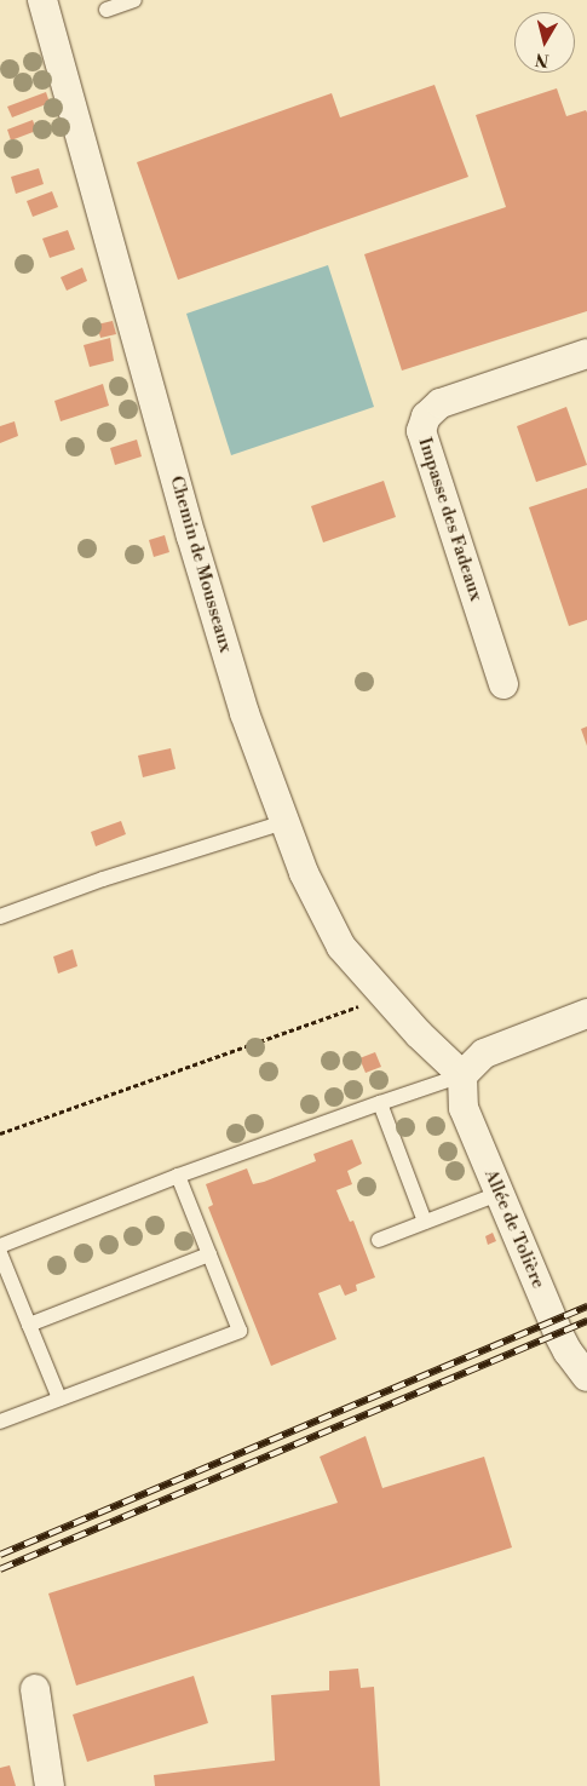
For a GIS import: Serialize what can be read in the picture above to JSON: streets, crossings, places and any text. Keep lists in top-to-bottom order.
{
  "streets": {
    "street": ["Impasse des Fadeaux", "Chemin de Mousseaux", "Allée de Tolière"]
  },
  "crossings": [
    ["Chemin de Mousseaux", "Allée de Tolière"]
  ],
  "north": "bottom"
}
